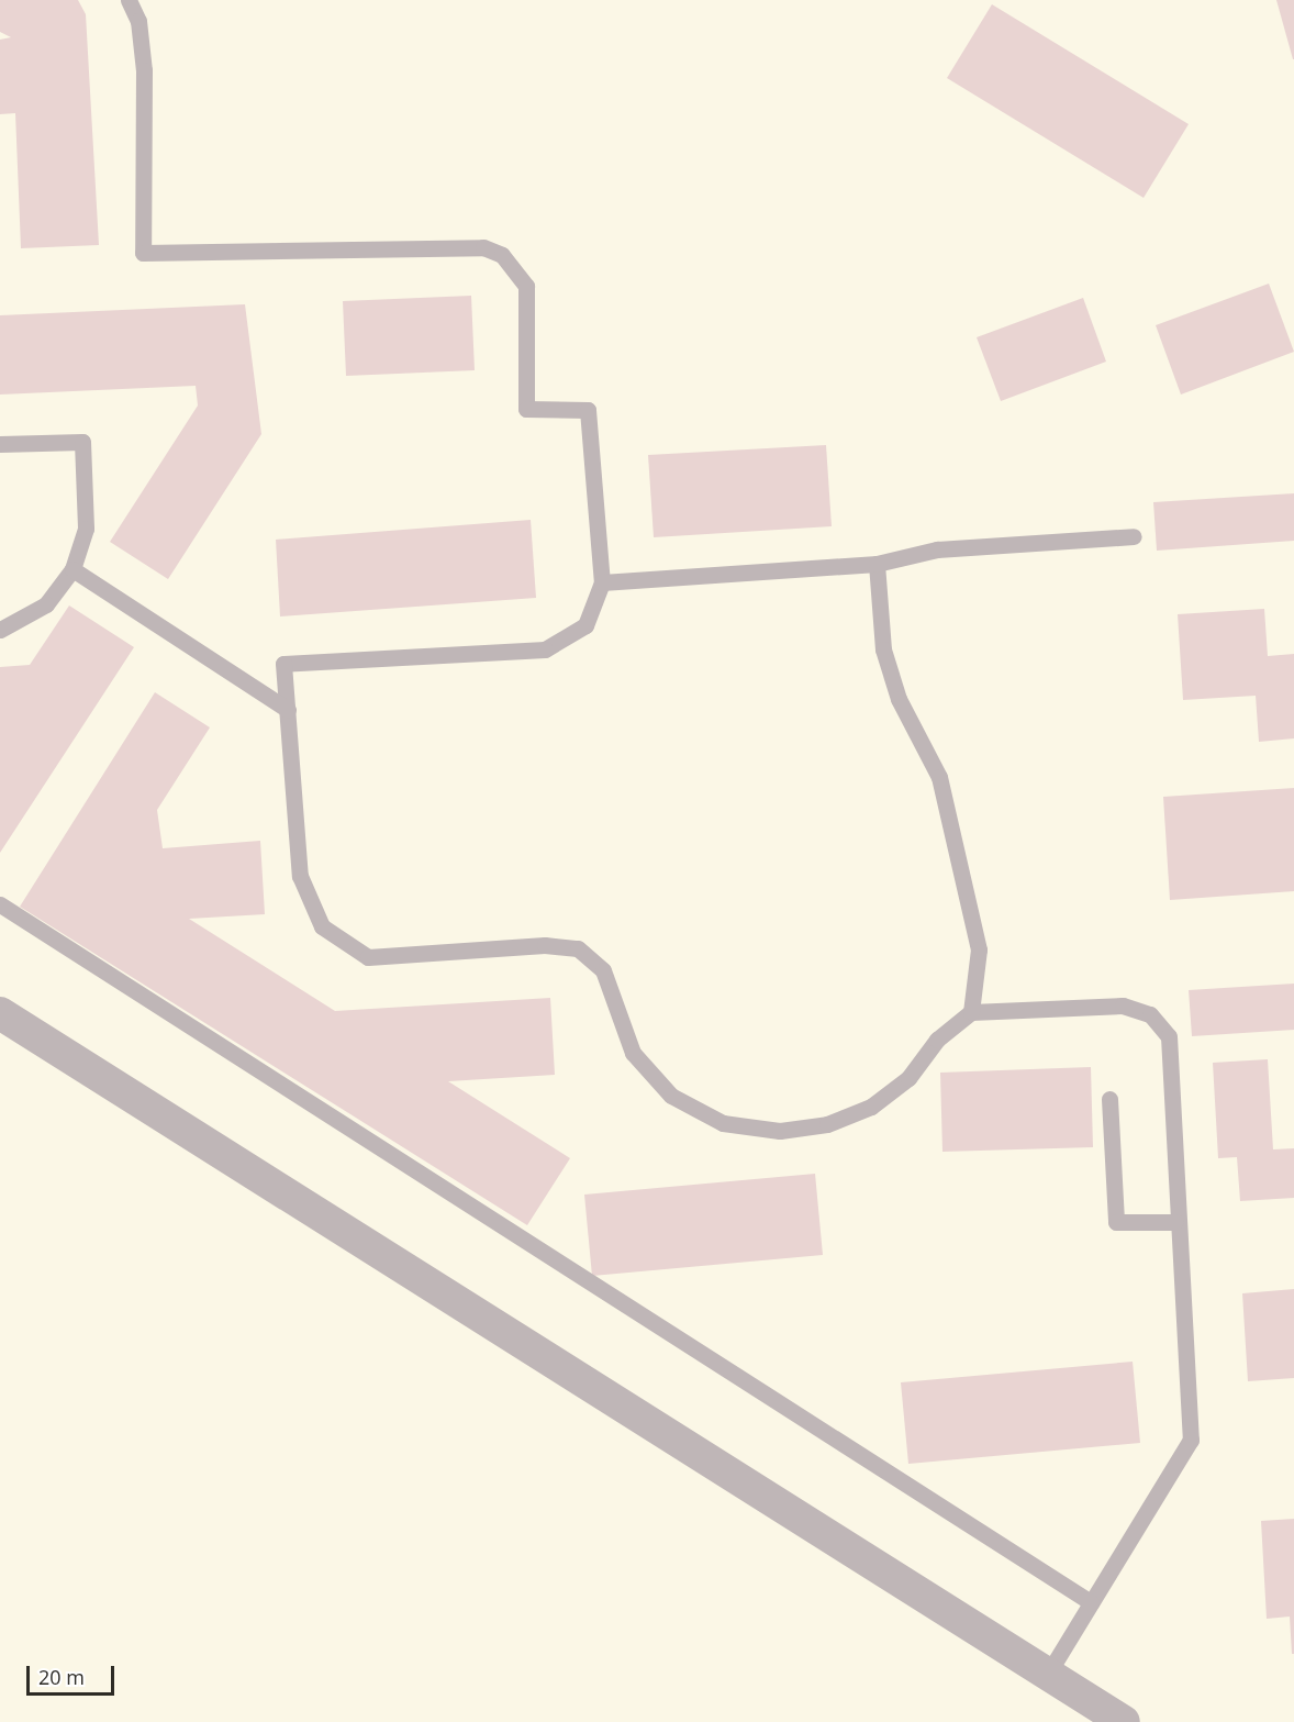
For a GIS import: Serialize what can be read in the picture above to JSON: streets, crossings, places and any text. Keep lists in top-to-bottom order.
{
  "scale_bar": "20 m"
}
